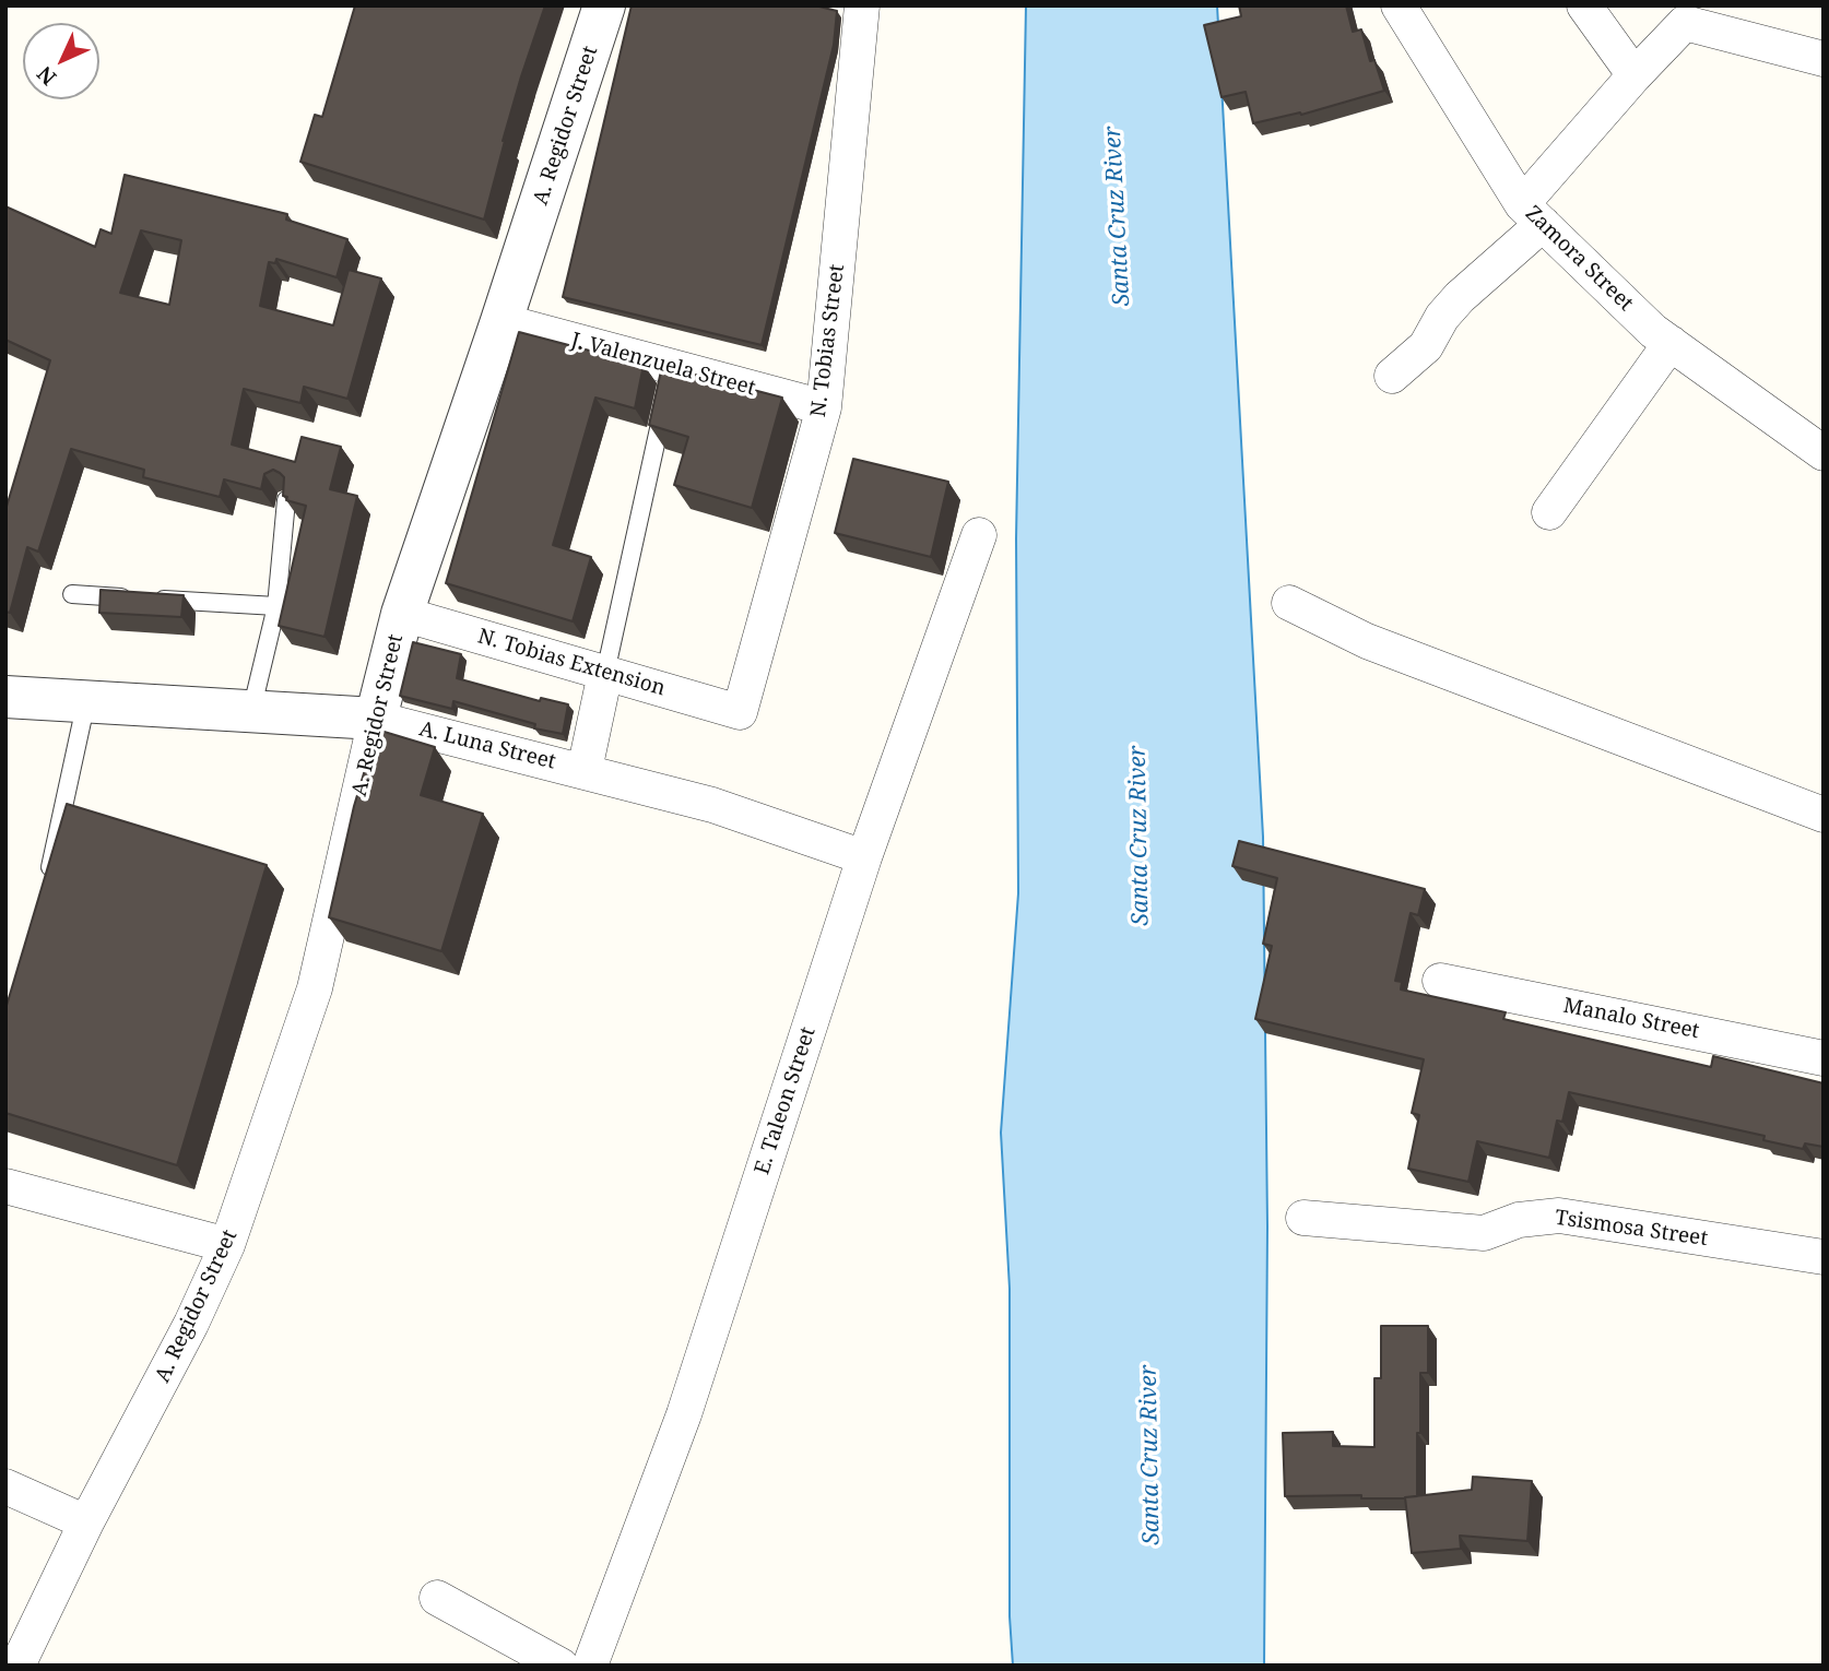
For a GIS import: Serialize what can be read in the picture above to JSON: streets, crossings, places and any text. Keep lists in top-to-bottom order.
{
  "streets": {
    "street": [
      "A. Regidor Street",
      "Zamora Street",
      "N. Tobias Street",
      "J. Valenzuela Street",
      "N. Tobias Extension",
      "A. Luna Street",
      "Manalo Street",
      "E. Taleon Street",
      "Tsismosa Street"
    ]
  },
  "crossings": [
    ["A. Regidor Street", "J. Valenzuela Street"],
    ["A. Regidor Street", "N. Tobias Extension"],
    ["A. Regidor Street", "A. Luna Street"],
    ["N. Tobias Street", "J. Valenzuela Street"],
    ["N. Tobias Street", "N. Tobias Extension"],
    ["A. Luna Street", "E. Taleon Street"]
  ],
  "water": ["Santa Cruz River"],
  "north": "bottom left"
}
